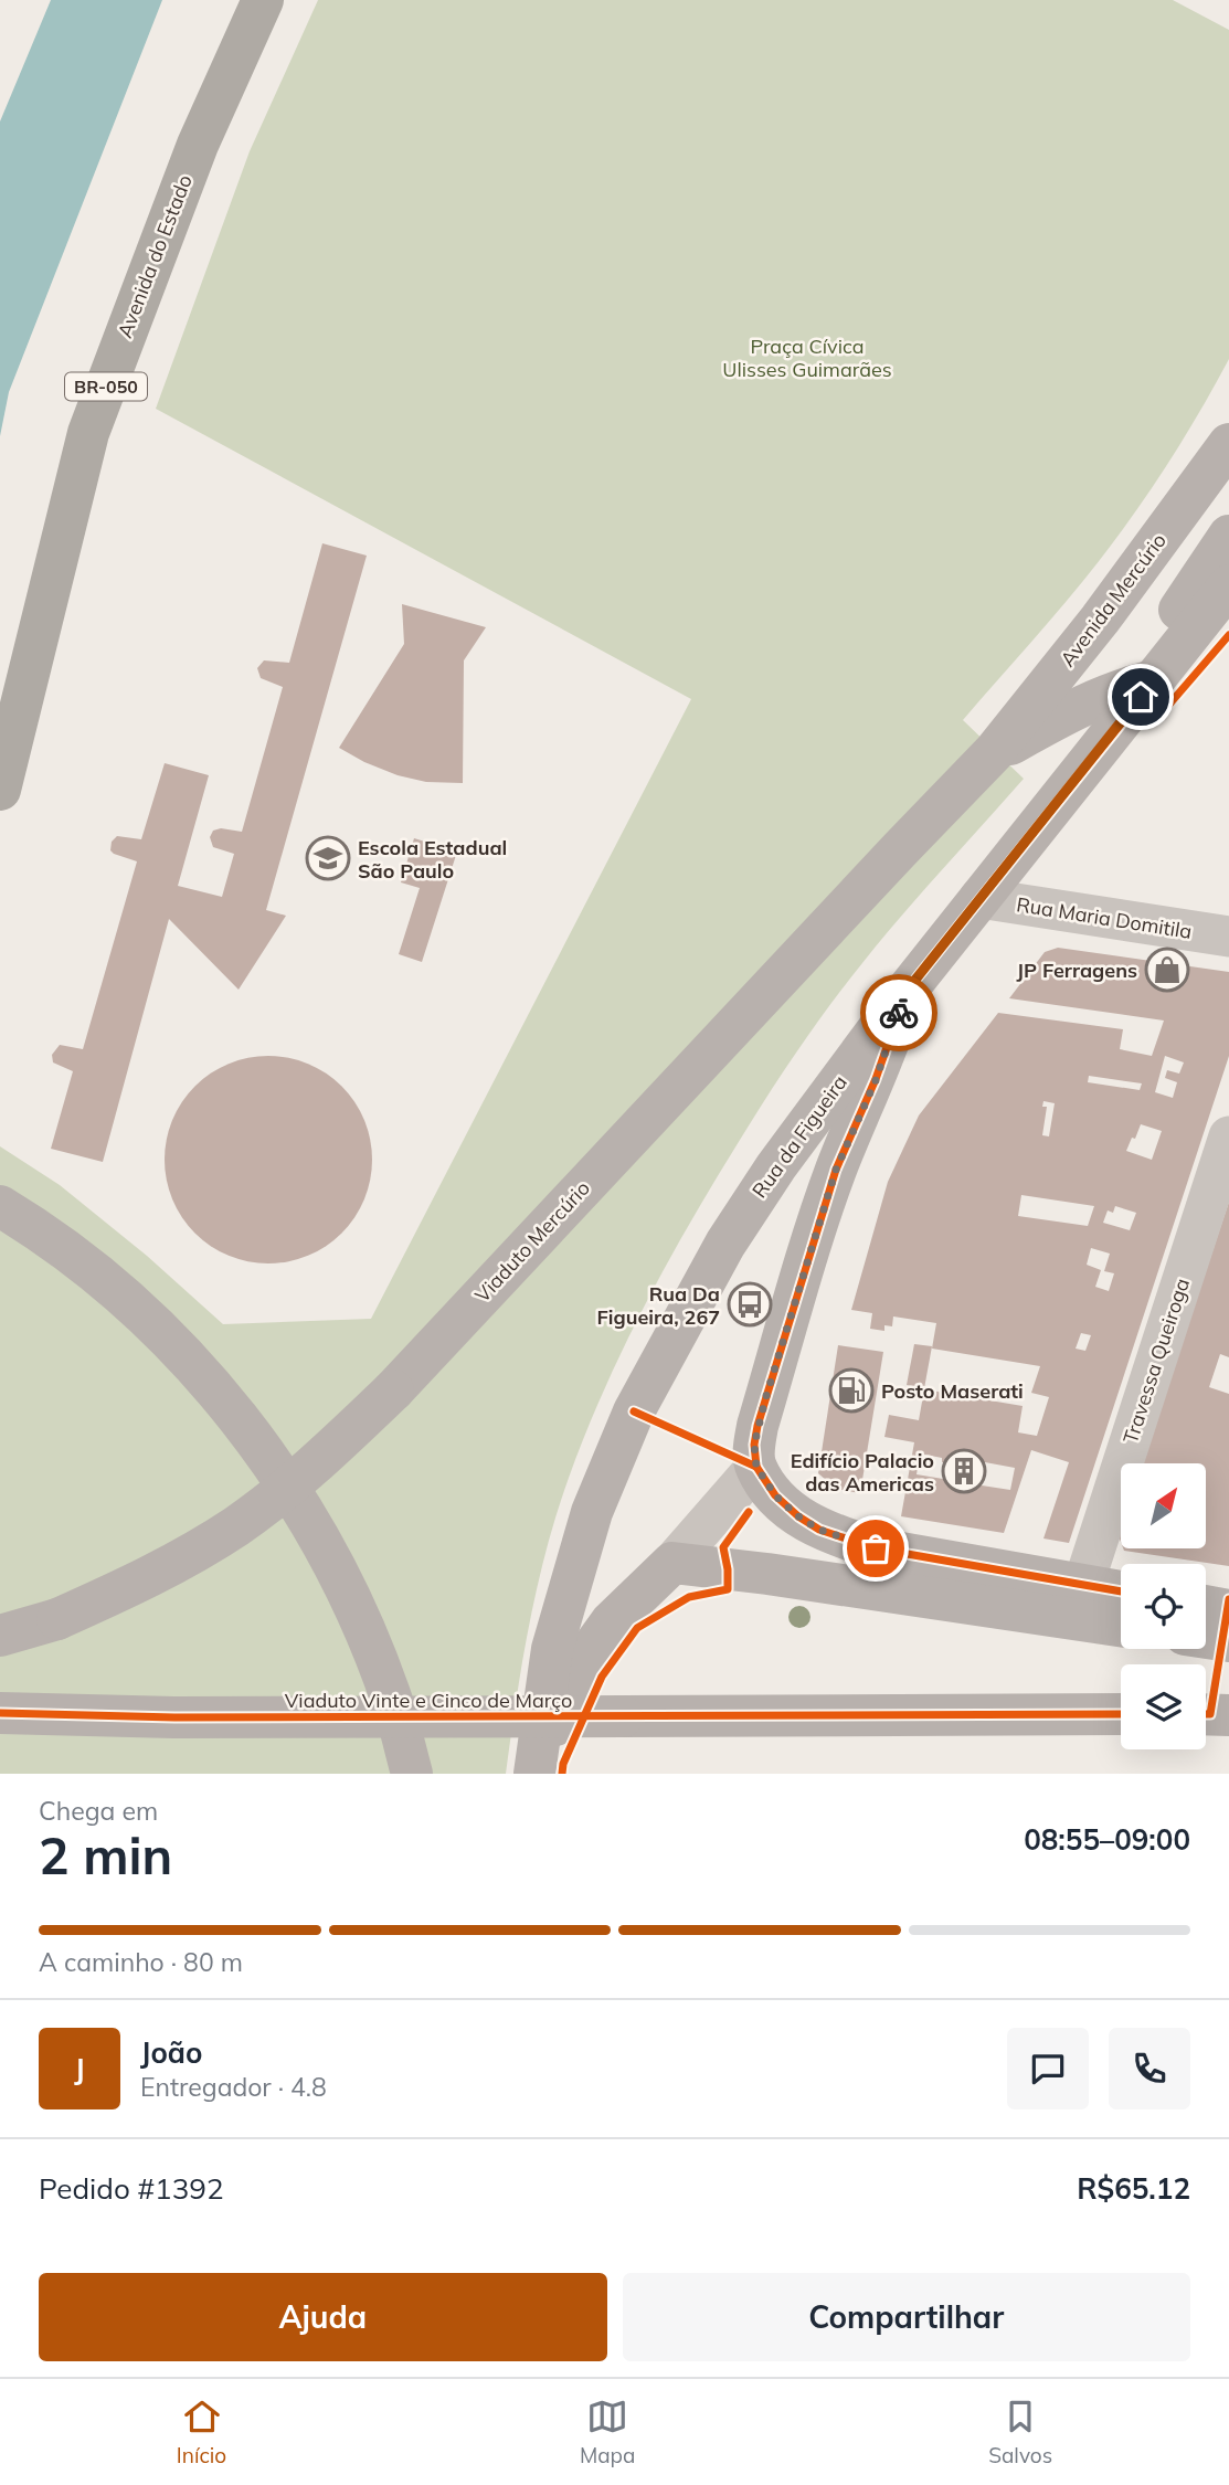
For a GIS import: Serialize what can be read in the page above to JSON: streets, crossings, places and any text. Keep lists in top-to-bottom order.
{
  "streets": {
    "highway": ["Avenida do Estado", "BR-050"],
    "main road": [
      "Avenida Mercúrio",
      "Rua da Figueira",
      "Viaduto Mercúrio",
      "Viaduto Vinte e Cinco de Março"
    ],
    "street": ["Rua Maria Domitila", "Travessa Queiroga"]
  },
  "crossings": [
    ["Avenida Mercúrio", "Viaduto Mercúrio"],
    ["Rua Maria Domitila", "Rua da Figueira"]
  ],
  "parks": ["Praça Cívica Ulisses Guimarães"],
  "places": {
    "school or university": ["Escola Estadual São Paulo"],
    "shop": ["JP Ferragens"],
    "bus stop": ["Rua Da Figueira, 267"],
    "fuel station": ["Posto Maserati"],
    "building": ["Edifício Palacio das Americas"]
  },
  "north": "top right",
  "page": {
    "heading": ["2 min", "Chega em", "08:55–09:00"],
    "panel": [
      "João",
      "Entregador · 4.8",
      "Pedido #1392",
      "R$65.12"
    ],
    "bar": "A caminho · 80 m",
    "round": "J",
    "buttons": ["Ajuda", "Compartilhar"],
    "tabs": ["Início", "Mapa", "Salvos"]
  }
}
